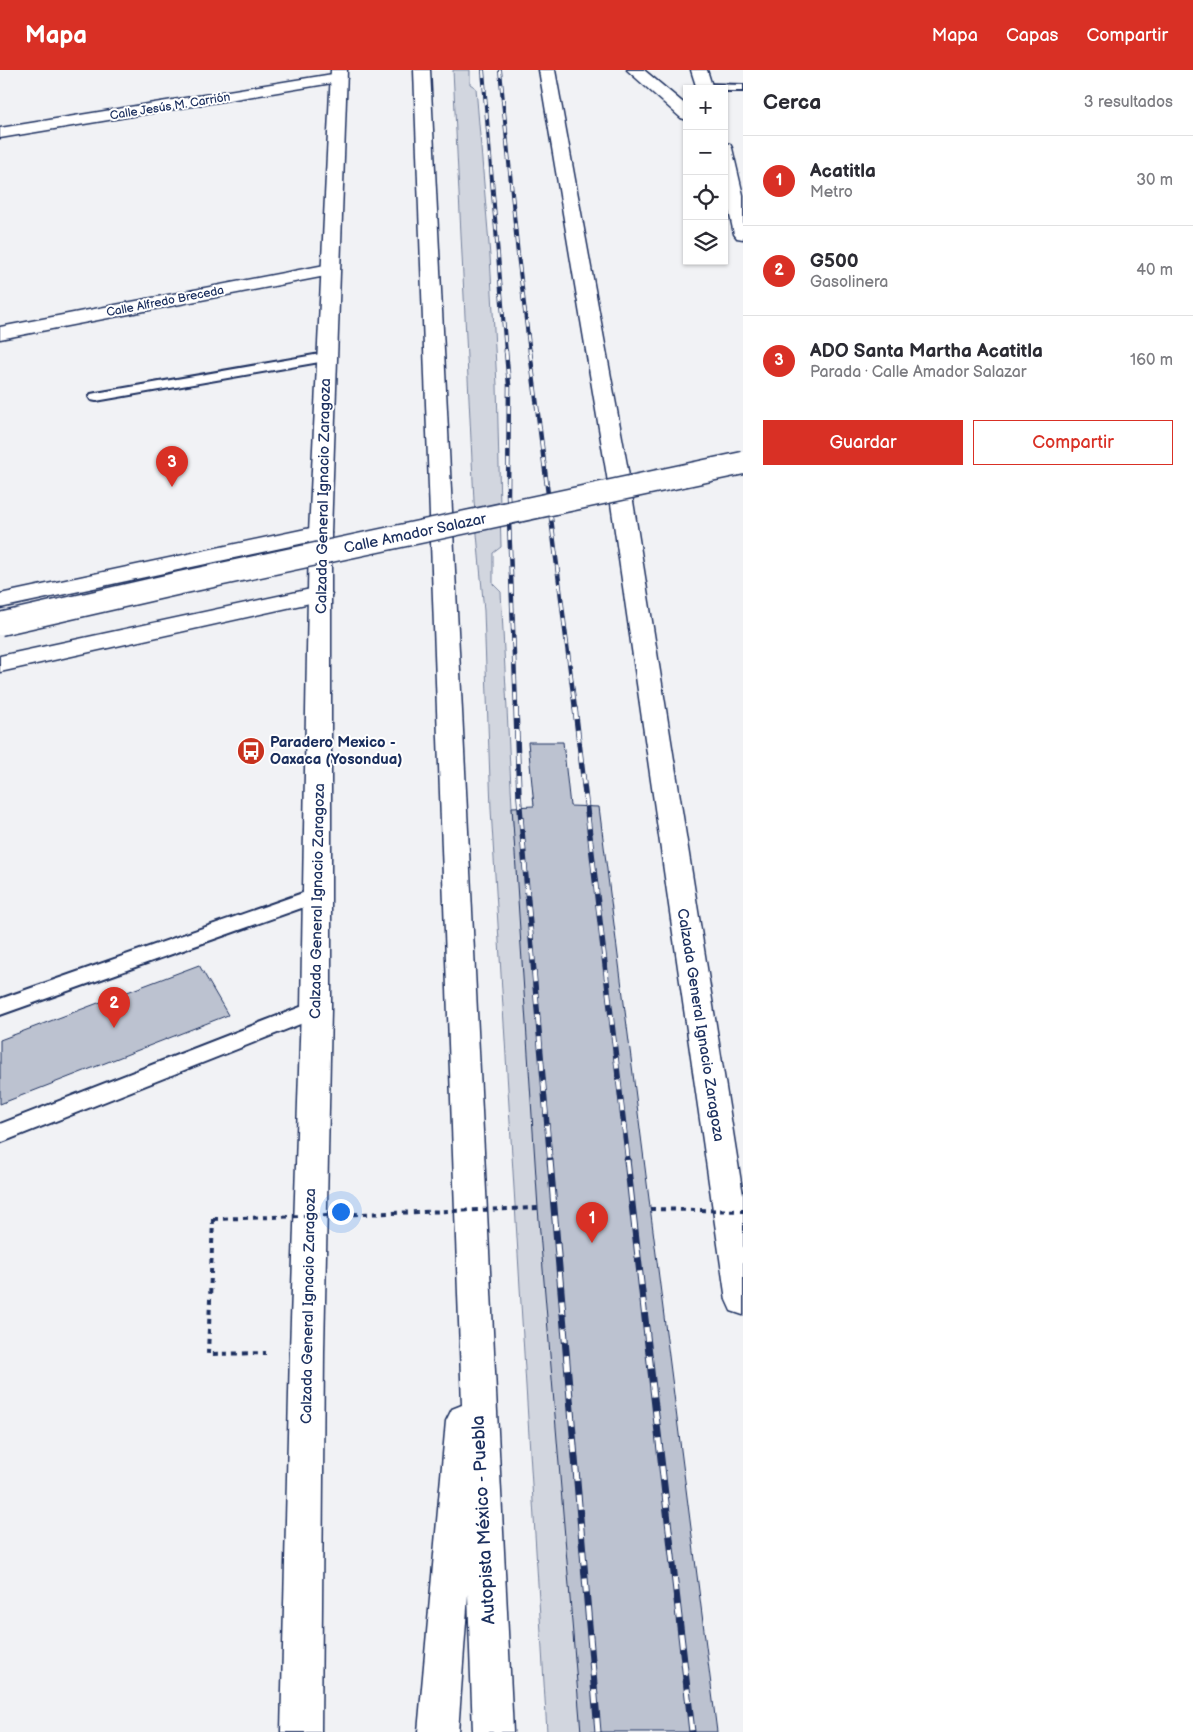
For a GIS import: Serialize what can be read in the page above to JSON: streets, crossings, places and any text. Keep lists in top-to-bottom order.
{
  "streets": {
    "main road": [
      "Calle Jesús M. Carrión",
      "Calle Alfredo Breceda",
      "Calzada General Ignacio Zaragoza",
      "Calle Amador Salazar",
      "Autopista México - Puebla"
    ]
  },
  "crossings": [
    ["Calle Jesús M. Carrión", "Calzada General Ignacio Zaragoza"],
    ["Calle Alfredo Breceda", "Calzada General Ignacio Zaragoza"]
  ],
  "places": {
    "bus stop": ["Paradero Mexico - Oaxaca (Yosondua)"]
  },
  "page": {
    "header": "Mapa",
    "nav": ["Mapa", "Capas", "Compartir"],
    "heading": ["Cerca", "3 resultados"],
    "map_buttons": ["+", "−"],
    "list": [
      {
        "mark": "1",
        "name": "Acatitla",
        "note": "Metro",
        "value": "30 m"
      },
      {
        "mark": "2",
        "name": "G500",
        "note": "Gasolinera",
        "value": "40 m"
      },
      {
        "mark": "3",
        "name": "ADO Santa Martha Acatitla",
        "note": "Parada · Calle Amador Salazar",
        "value": "160 m"
      }
    ],
    "buttons": ["Guardar", "Compartir"],
    "pins": ["3", "2", "1"]
  }
}
